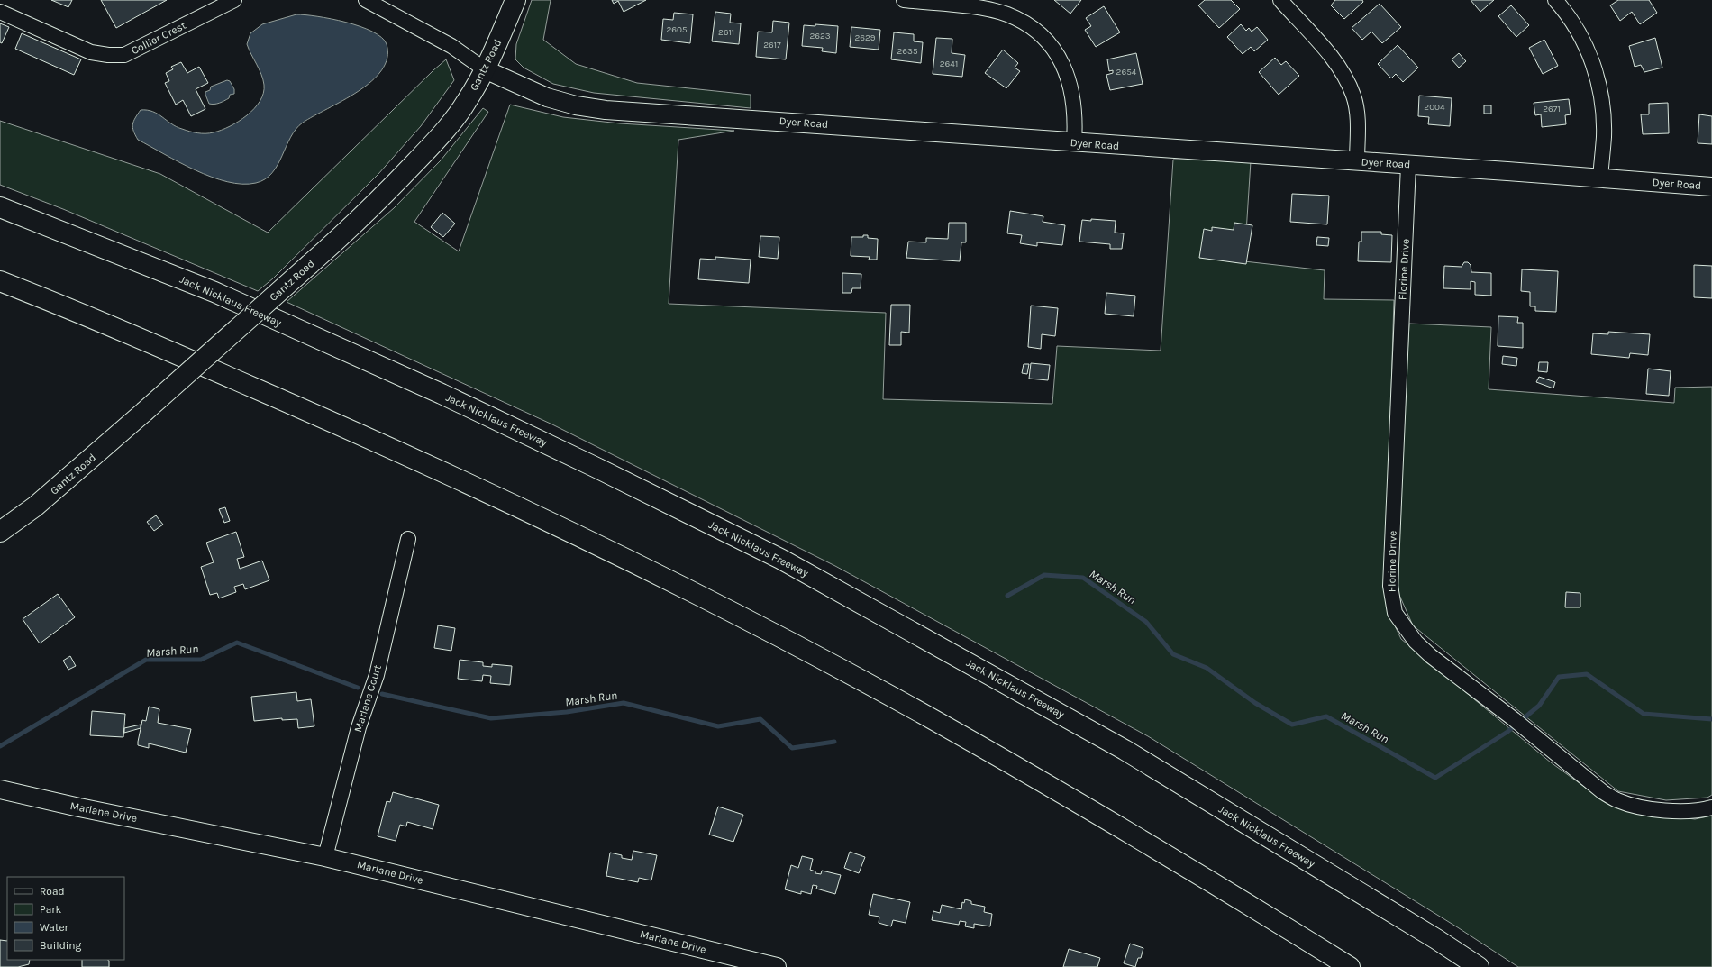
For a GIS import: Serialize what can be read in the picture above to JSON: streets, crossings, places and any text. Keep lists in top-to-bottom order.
{
  "streets": {
    "main road": ["Gantz Road", "Jack Nicklaus Freeway"],
    "street": [
      "Collier Crest",
      "Dyer Road",
      "Florine Drive",
      "Marlane Court",
      "Marlane Drive"
    ]
  },
  "crossings": [
    ["Gantz Road", "Dyer Road"],
    ["Dyer Road", "Florine Drive"],
    ["Marlane Court", "Marlane Drive"]
  ],
  "water": ["Marsh Run"],
  "house_numbers": [
    "2605",
    "2611",
    "2623",
    "2629",
    "2617",
    "2635",
    "2641",
    "2654",
    "2004",
    "2671"
  ],
  "legend": [
    "Road",
    "Park",
    "Water",
    "Building"
  ]
}
